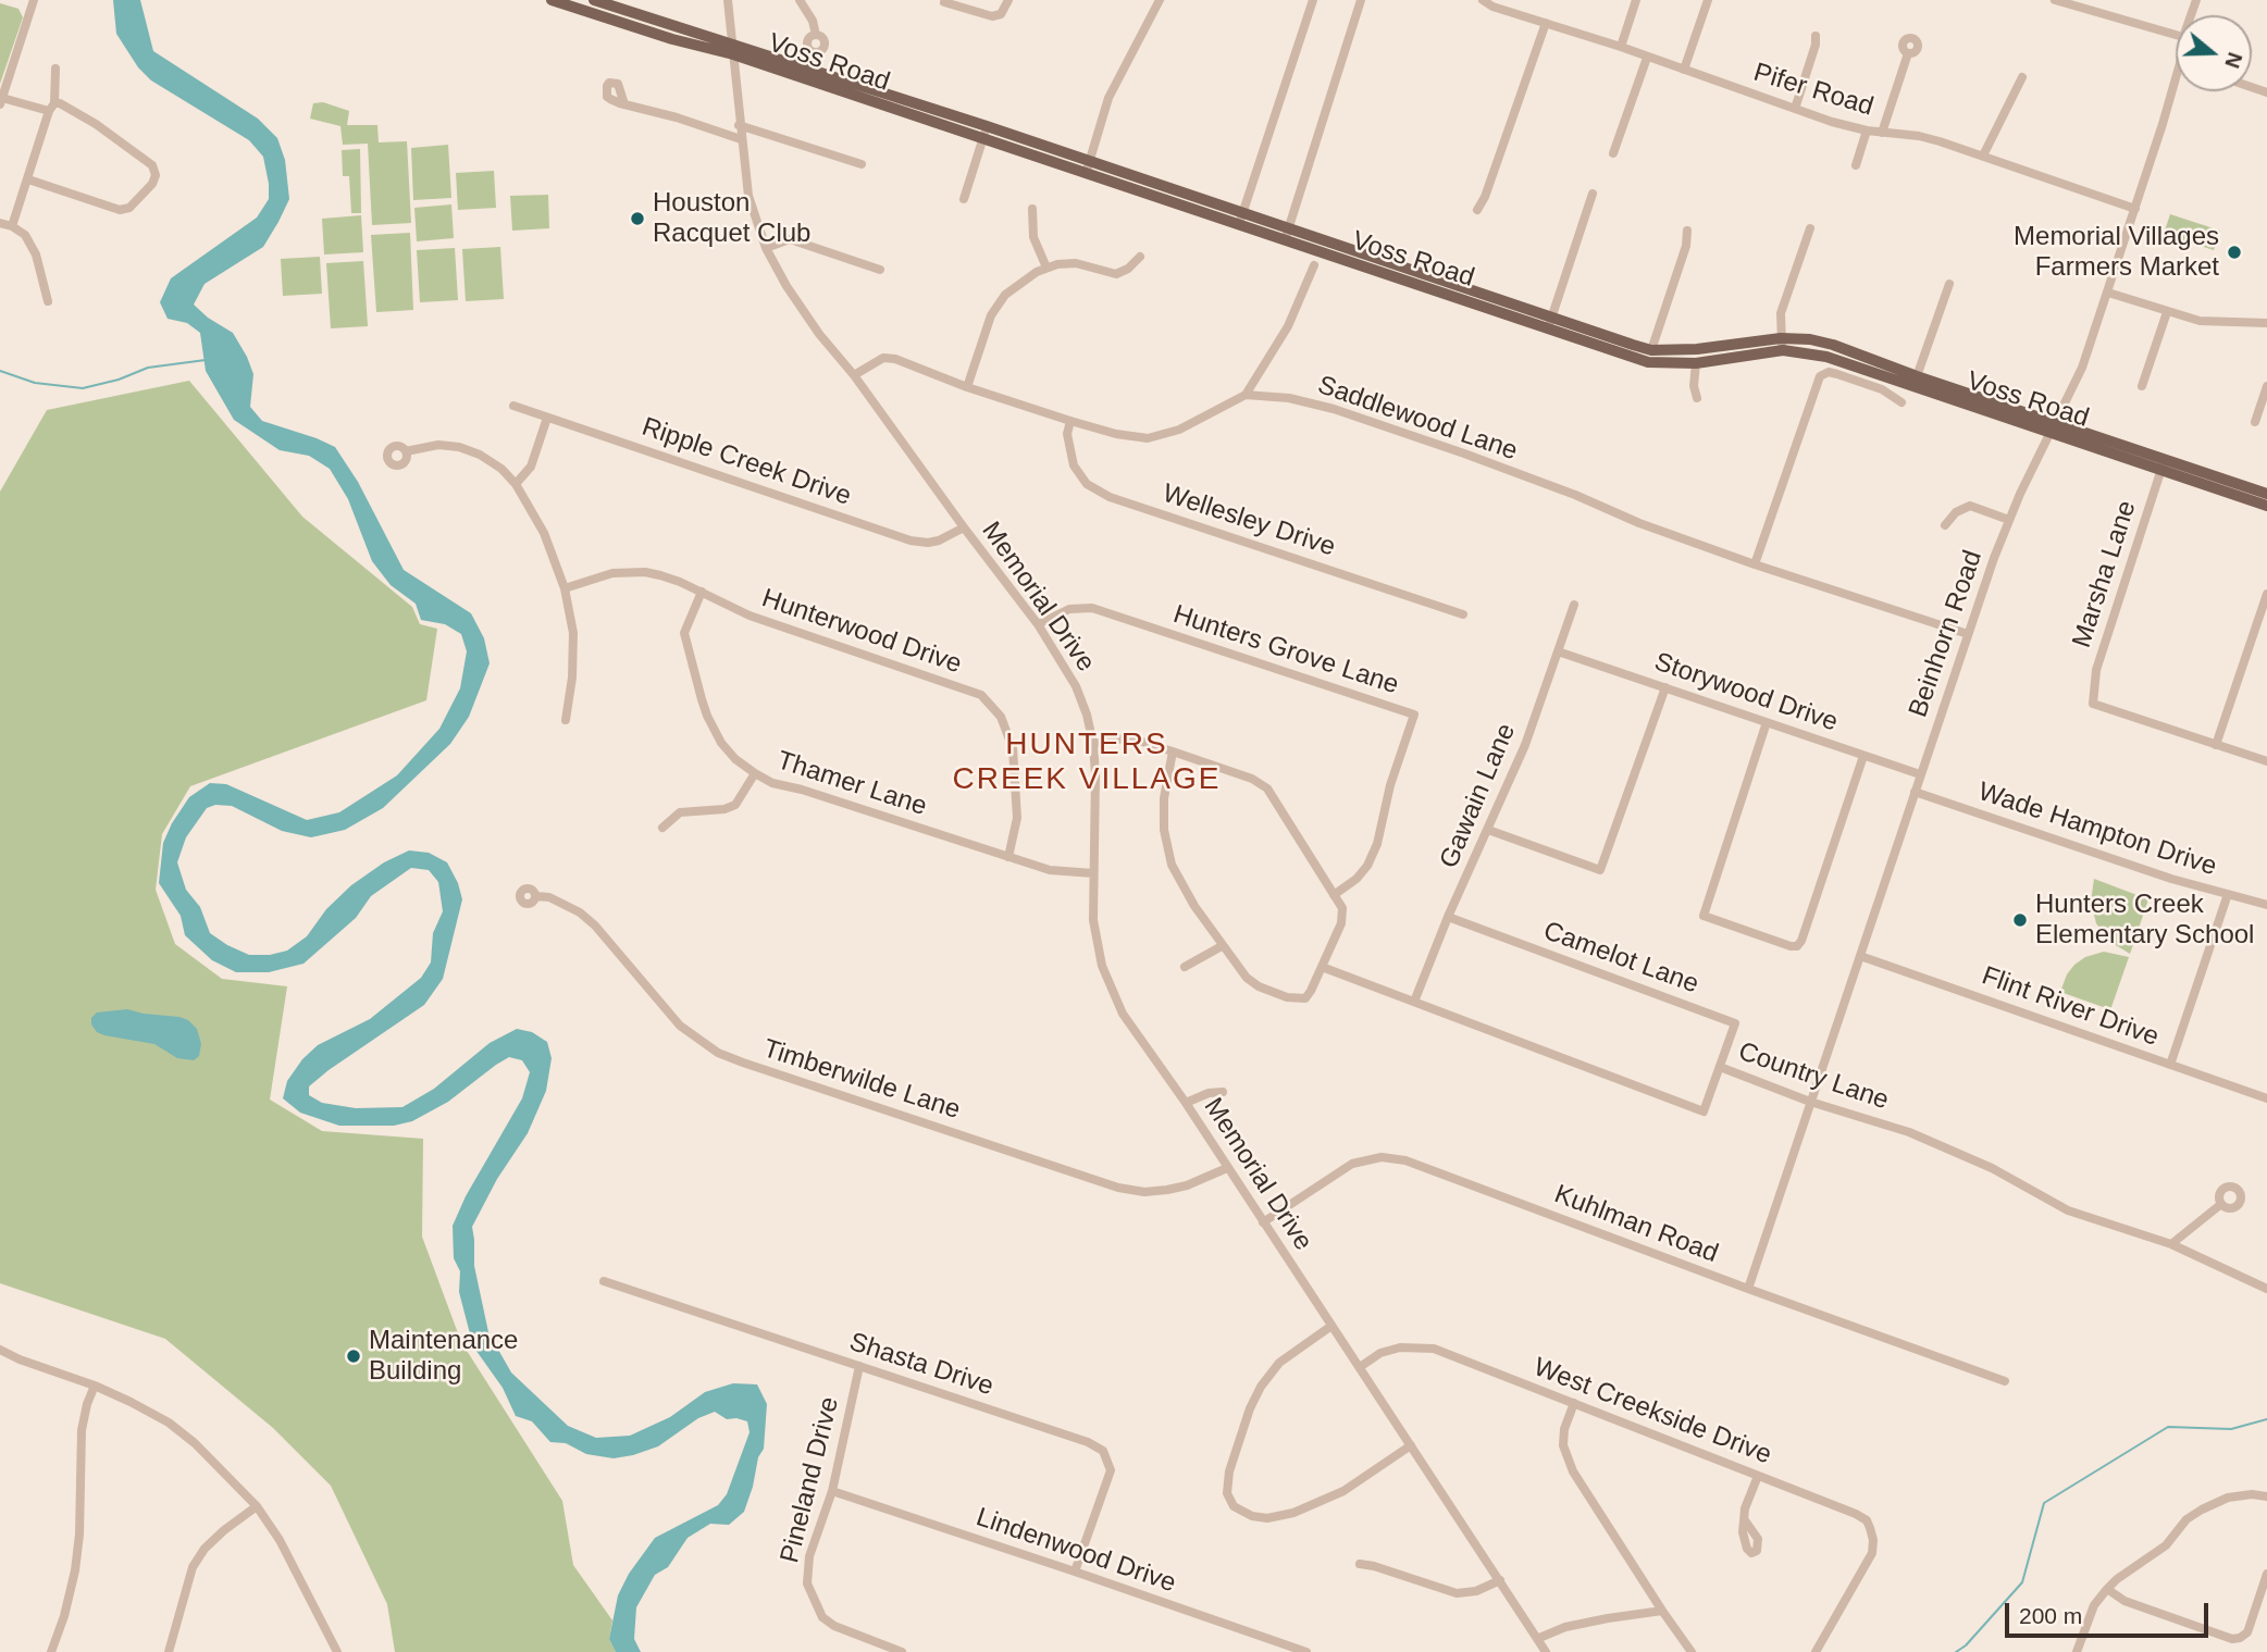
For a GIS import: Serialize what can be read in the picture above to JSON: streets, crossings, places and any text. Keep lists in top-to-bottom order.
{
  "streets": {
    "main road": ["Voss Road"],
    "street": [
      "Pifer Road",
      "Saddlewood Lane",
      "Ripple Creek Drive",
      "Wellesley Drive",
      "Marsha Lane",
      "Memorial Drive",
      "Hunterwood Drive",
      "Beinhorn Road",
      "Hunters Grove Lane",
      "Storywood Drive",
      "Thamer Lane",
      "Gawain Lane",
      "Wade Hampton Drive",
      "Camelot Lane",
      "Flint River Drive",
      "Country Lane",
      "Timberwilde Lane",
      "Kuhlman Road",
      "Shasta Drive",
      "West Creekside Drive",
      "Pineland Drive",
      "Lindenwood Drive"
    ]
  },
  "crossings": [
    ["Voss Road", "Marsha Lane"],
    ["Voss Road", "Memorial Drive"],
    ["Voss Road", "Beinhorn Road"],
    ["Pifer Road", "Beinhorn Road"],
    ["Saddlewood Lane", "Beinhorn Road"],
    ["Ripple Creek Drive", "Memorial Drive"],
    ["Memorial Drive", "Hunters Grove Lane"],
    ["Memorial Drive", "Thamer Lane"],
    ["Memorial Drive", "Timberwilde Lane"],
    ["Memorial Drive", "Kuhlman Road"],
    ["Memorial Drive", "West Creekside Drive"],
    ["Hunterwood Drive", "Thamer Lane"],
    ["Beinhorn Road", "Storywood Drive"],
    ["Beinhorn Road", "Wade Hampton Drive"],
    ["Beinhorn Road", "Flint River Drive"],
    ["Beinhorn Road", "Country Lane"],
    ["Beinhorn Road", "Kuhlman Road"],
    ["Storywood Drive", "Gawain Lane"],
    ["Gawain Lane", "Camelot Lane"],
    ["Gawain Lane", "Country Lane"],
    ["Camelot Lane", "Country Lane"],
    ["Shasta Drive", "Pineland Drive"],
    ["Shasta Drive", "Lindenwood Drive"],
    ["Pineland Drive", "Lindenwood Drive"]
  ],
  "districts": ["HUNTERS CREEK VILLAGE"],
  "places": [
    "Houston Racquet Club",
    "Memorial Villages Farmers Market",
    "Hunters Creek Elementary School",
    "Maintenance Building"
  ],
  "scale_bar": "200 m",
  "north": "right"
}
